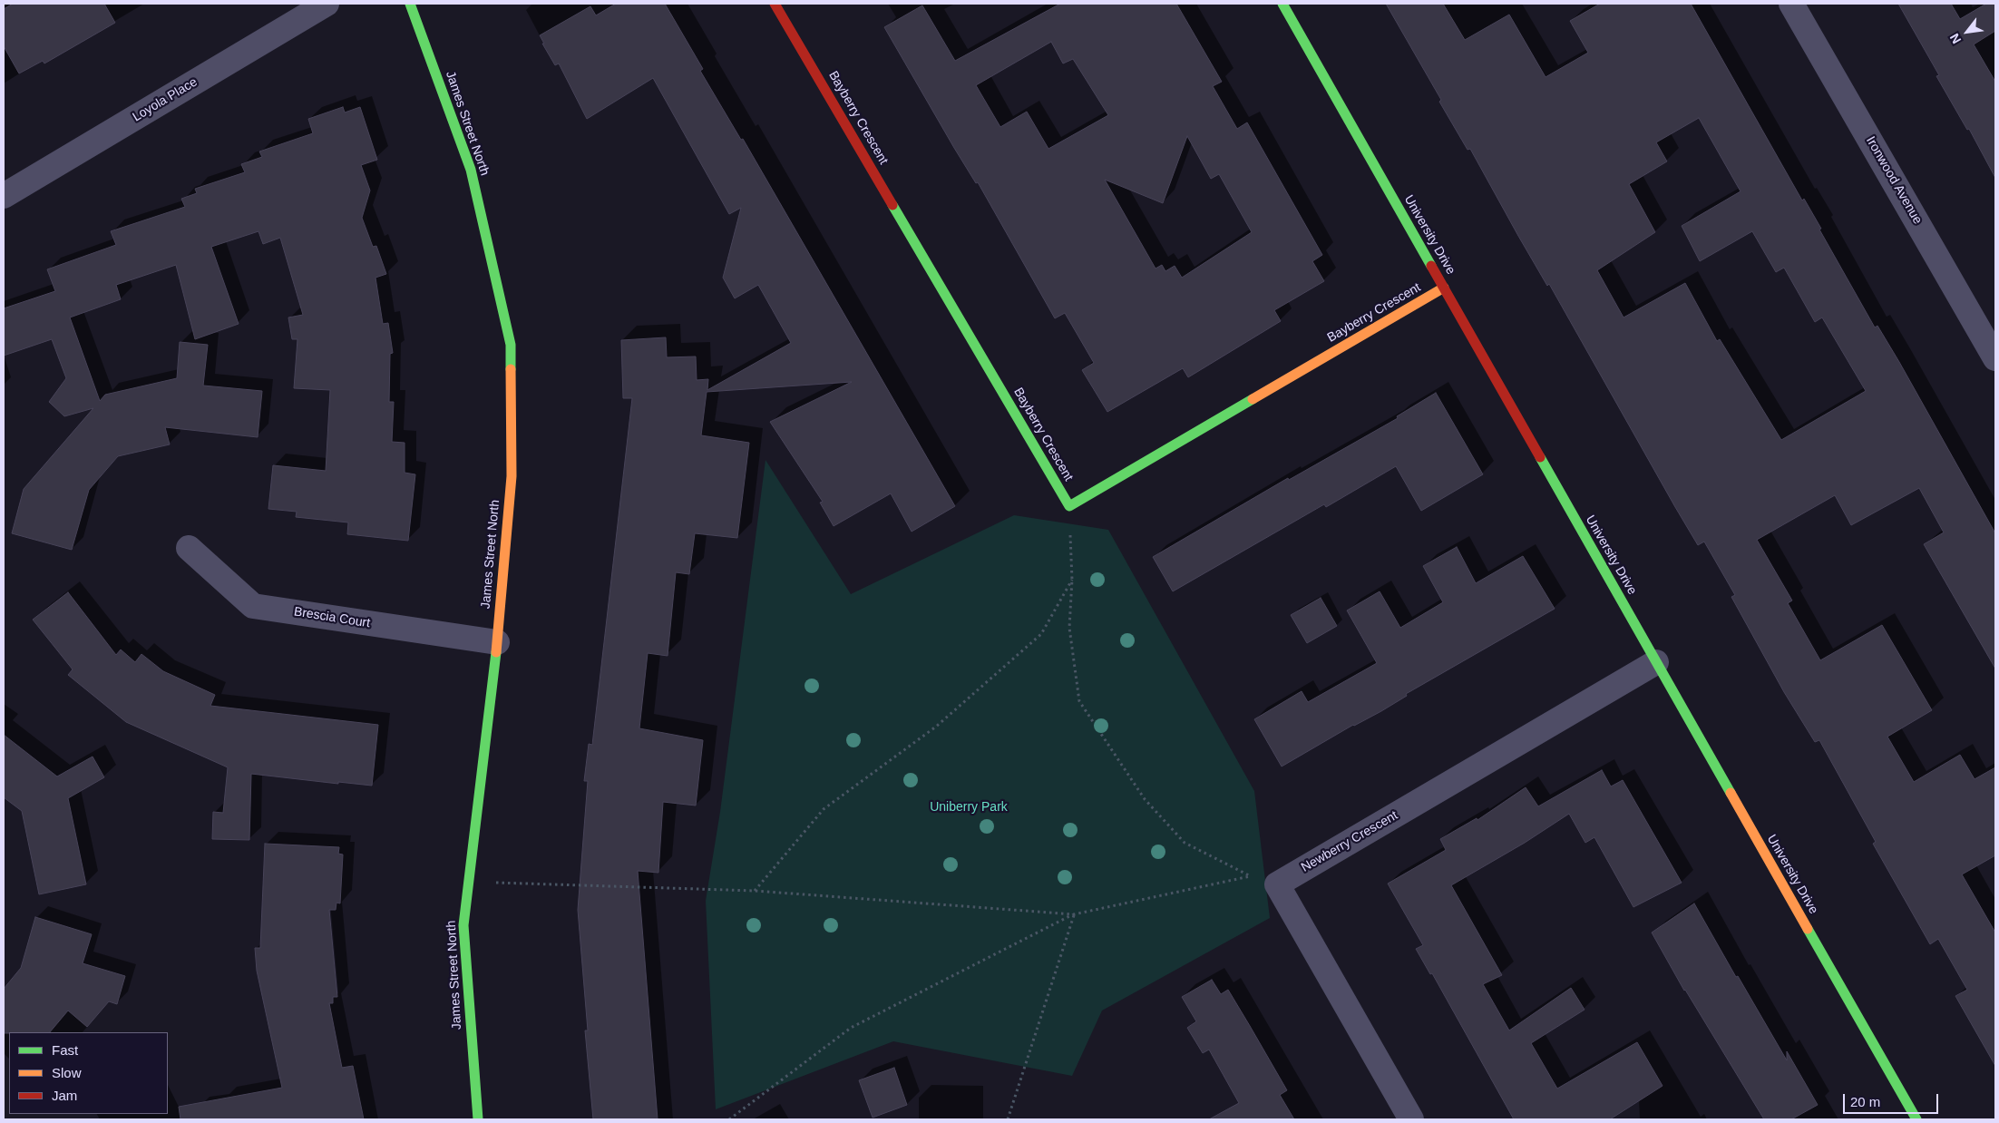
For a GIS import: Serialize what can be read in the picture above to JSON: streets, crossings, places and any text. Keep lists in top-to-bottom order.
{
  "streets": {
    "street": [
      "Loyola Place",
      "Bayberry Crescent",
      "James Street North",
      "Ironwood Avenue",
      "University Drive",
      "Brescia Court",
      "Newberry Crescent"
    ]
  },
  "crossings": [
    ["Bayberry Crescent", "University Drive"],
    ["James Street North", "Brescia Court"],
    ["University Drive", "Newberry Crescent"]
  ],
  "parks": ["Uniberry Park"],
  "legend": ["Fast", "Slow", "Jam"],
  "scale_bar": "20 m",
  "north": "bottom left"
}
